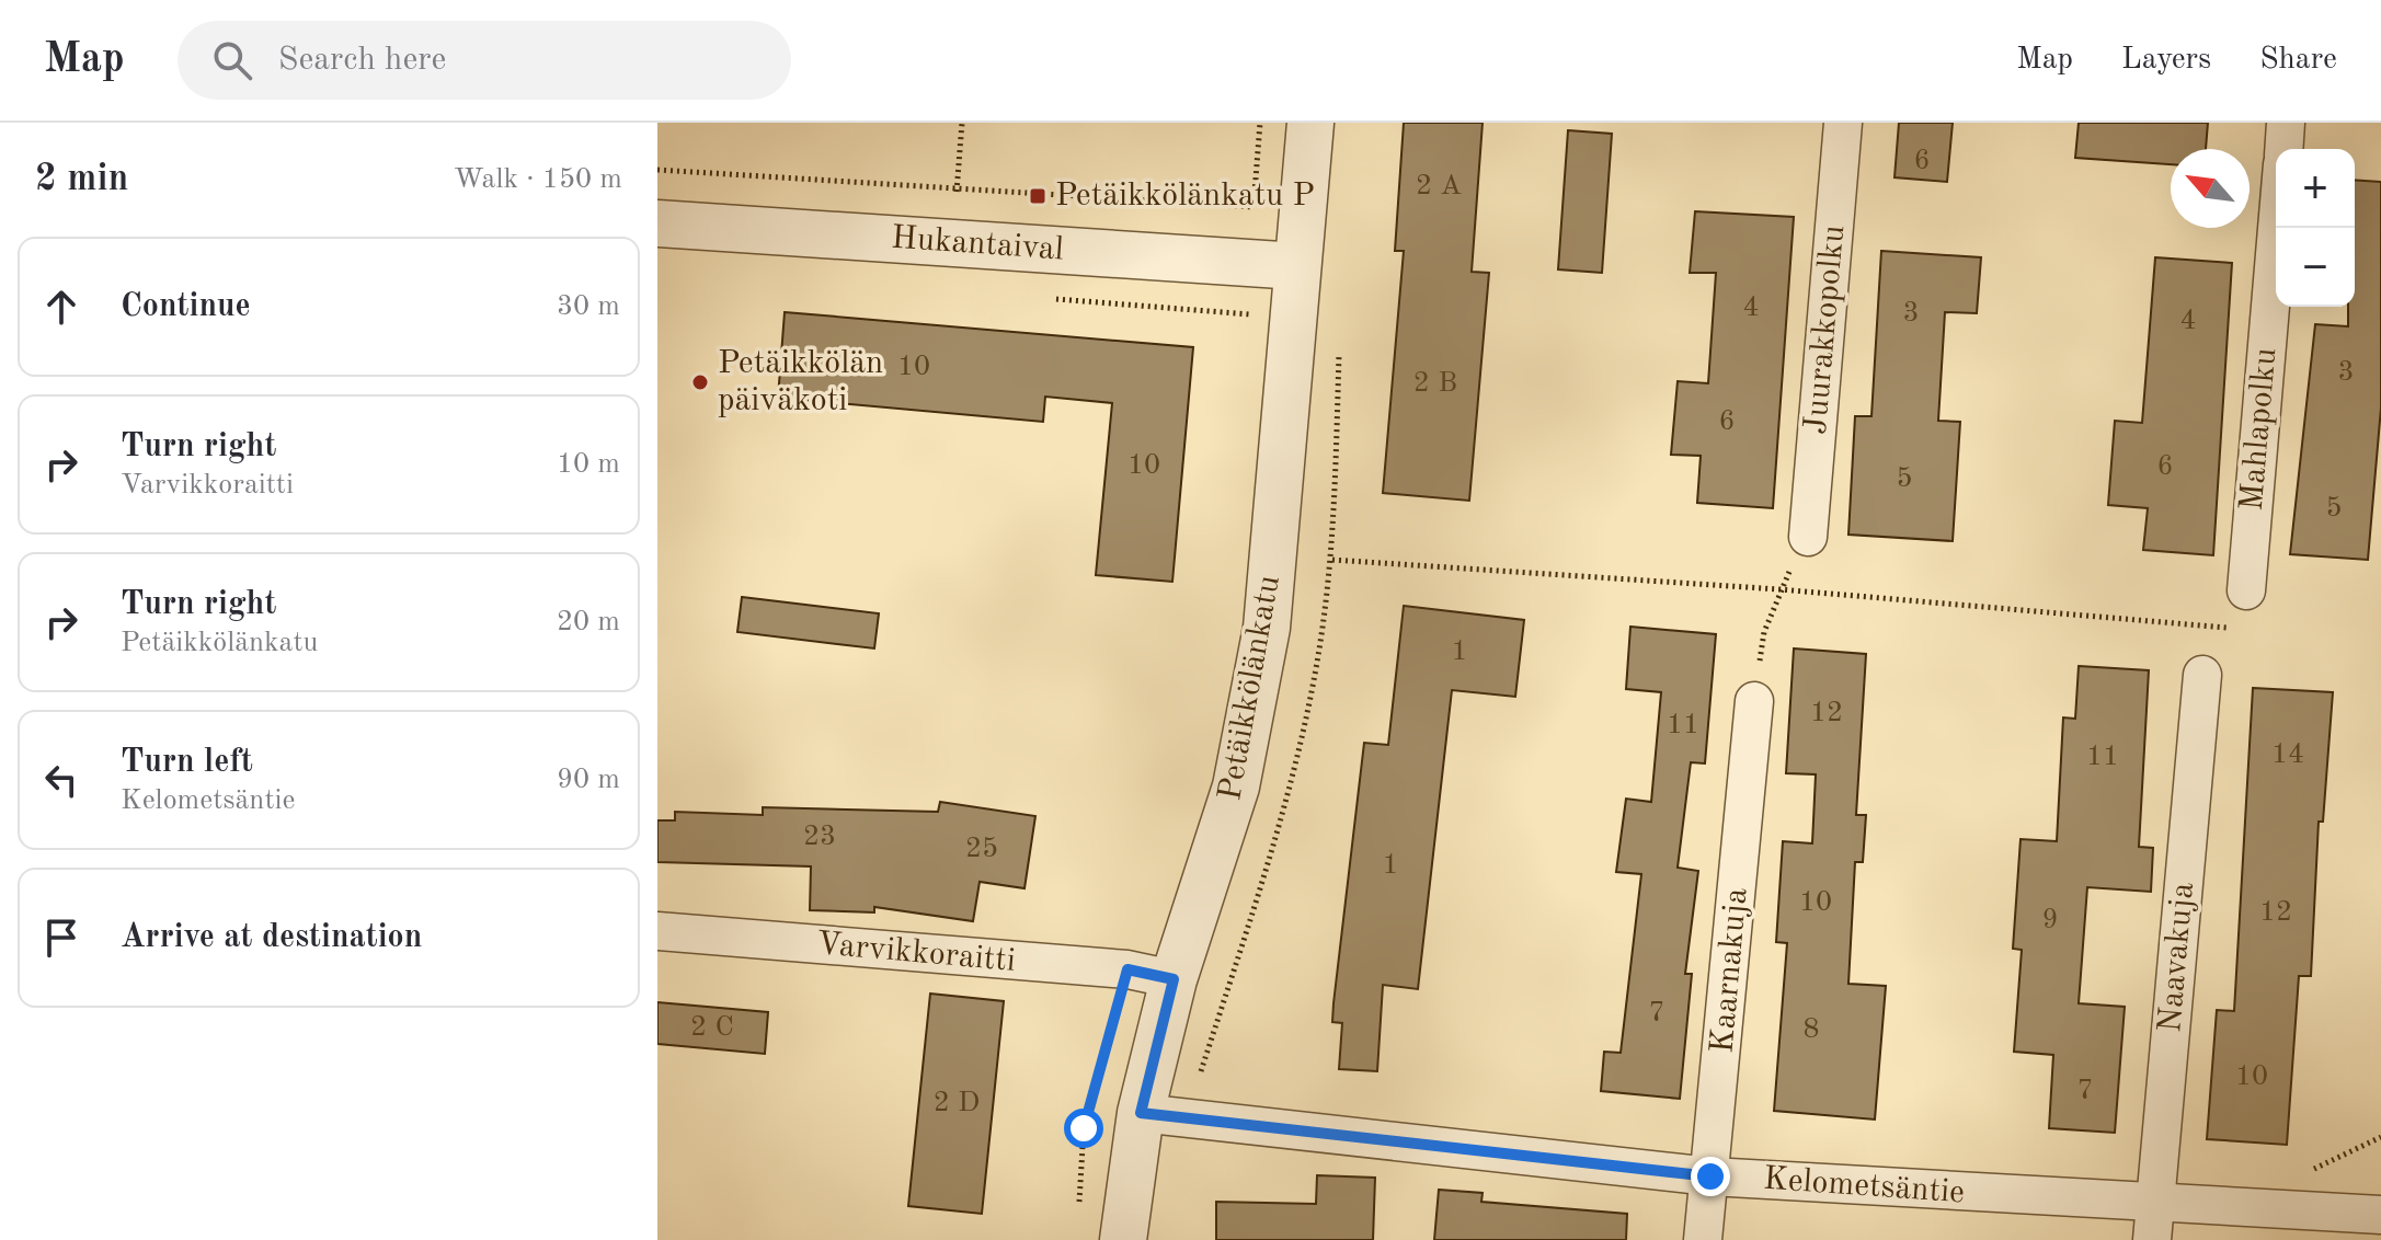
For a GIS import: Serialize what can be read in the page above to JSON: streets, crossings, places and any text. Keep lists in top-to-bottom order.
{
  "streets": {
    "street": [
      "Hukantaival",
      "Juurakkopolku",
      "Mahlapolku",
      "Petäikkölänkatu",
      "Varvikkoraitti",
      "Naavakuja",
      "Kaarnakuja",
      "Kelometsäntie"
    ]
  },
  "crossings": [
    ["Hukantaival", "Petäikkölänkatu"],
    ["Petäikkölänkatu", "Varvikkoraitti"],
    ["Petäikkölänkatu", "Kelometsäntie"],
    ["Naavakuja", "Kelometsäntie"],
    ["Kaarnakuja", "Kelometsäntie"]
  ],
  "places": {
    "transit": ["Petäikkölänkatu P"],
    "other": ["Petäikkölän päiväkoti"]
  },
  "house_numbers": [
    "6",
    "2 A",
    "4",
    "3",
    "4",
    "10",
    "3",
    "2 B",
    "6",
    "10",
    "6",
    "5",
    "5",
    "1",
    "12",
    "11",
    "14",
    "11",
    "23",
    "25",
    "1",
    "10",
    "12",
    "9",
    "7",
    "2 C",
    "8",
    "10",
    "7",
    "2 D"
  ],
  "north": "top left",
  "page": {
    "header": "Map",
    "search": "Search here",
    "nav": ["Map", "Layers", "Share"],
    "heading": ["2 min", "Walk · 150 m"],
    "map_buttons": ["+", "−"],
    "list": [
      ["Continue", "30 m"],
      ["Turn right", "Varvikkoraitti", "10 m"],
      ["Turn right", "Petäikkölänkatu", "20 m"],
      ["Turn left", "Kelometsäntie", "90 m"],
      "Arrive at destination"
    ]
  }
}
